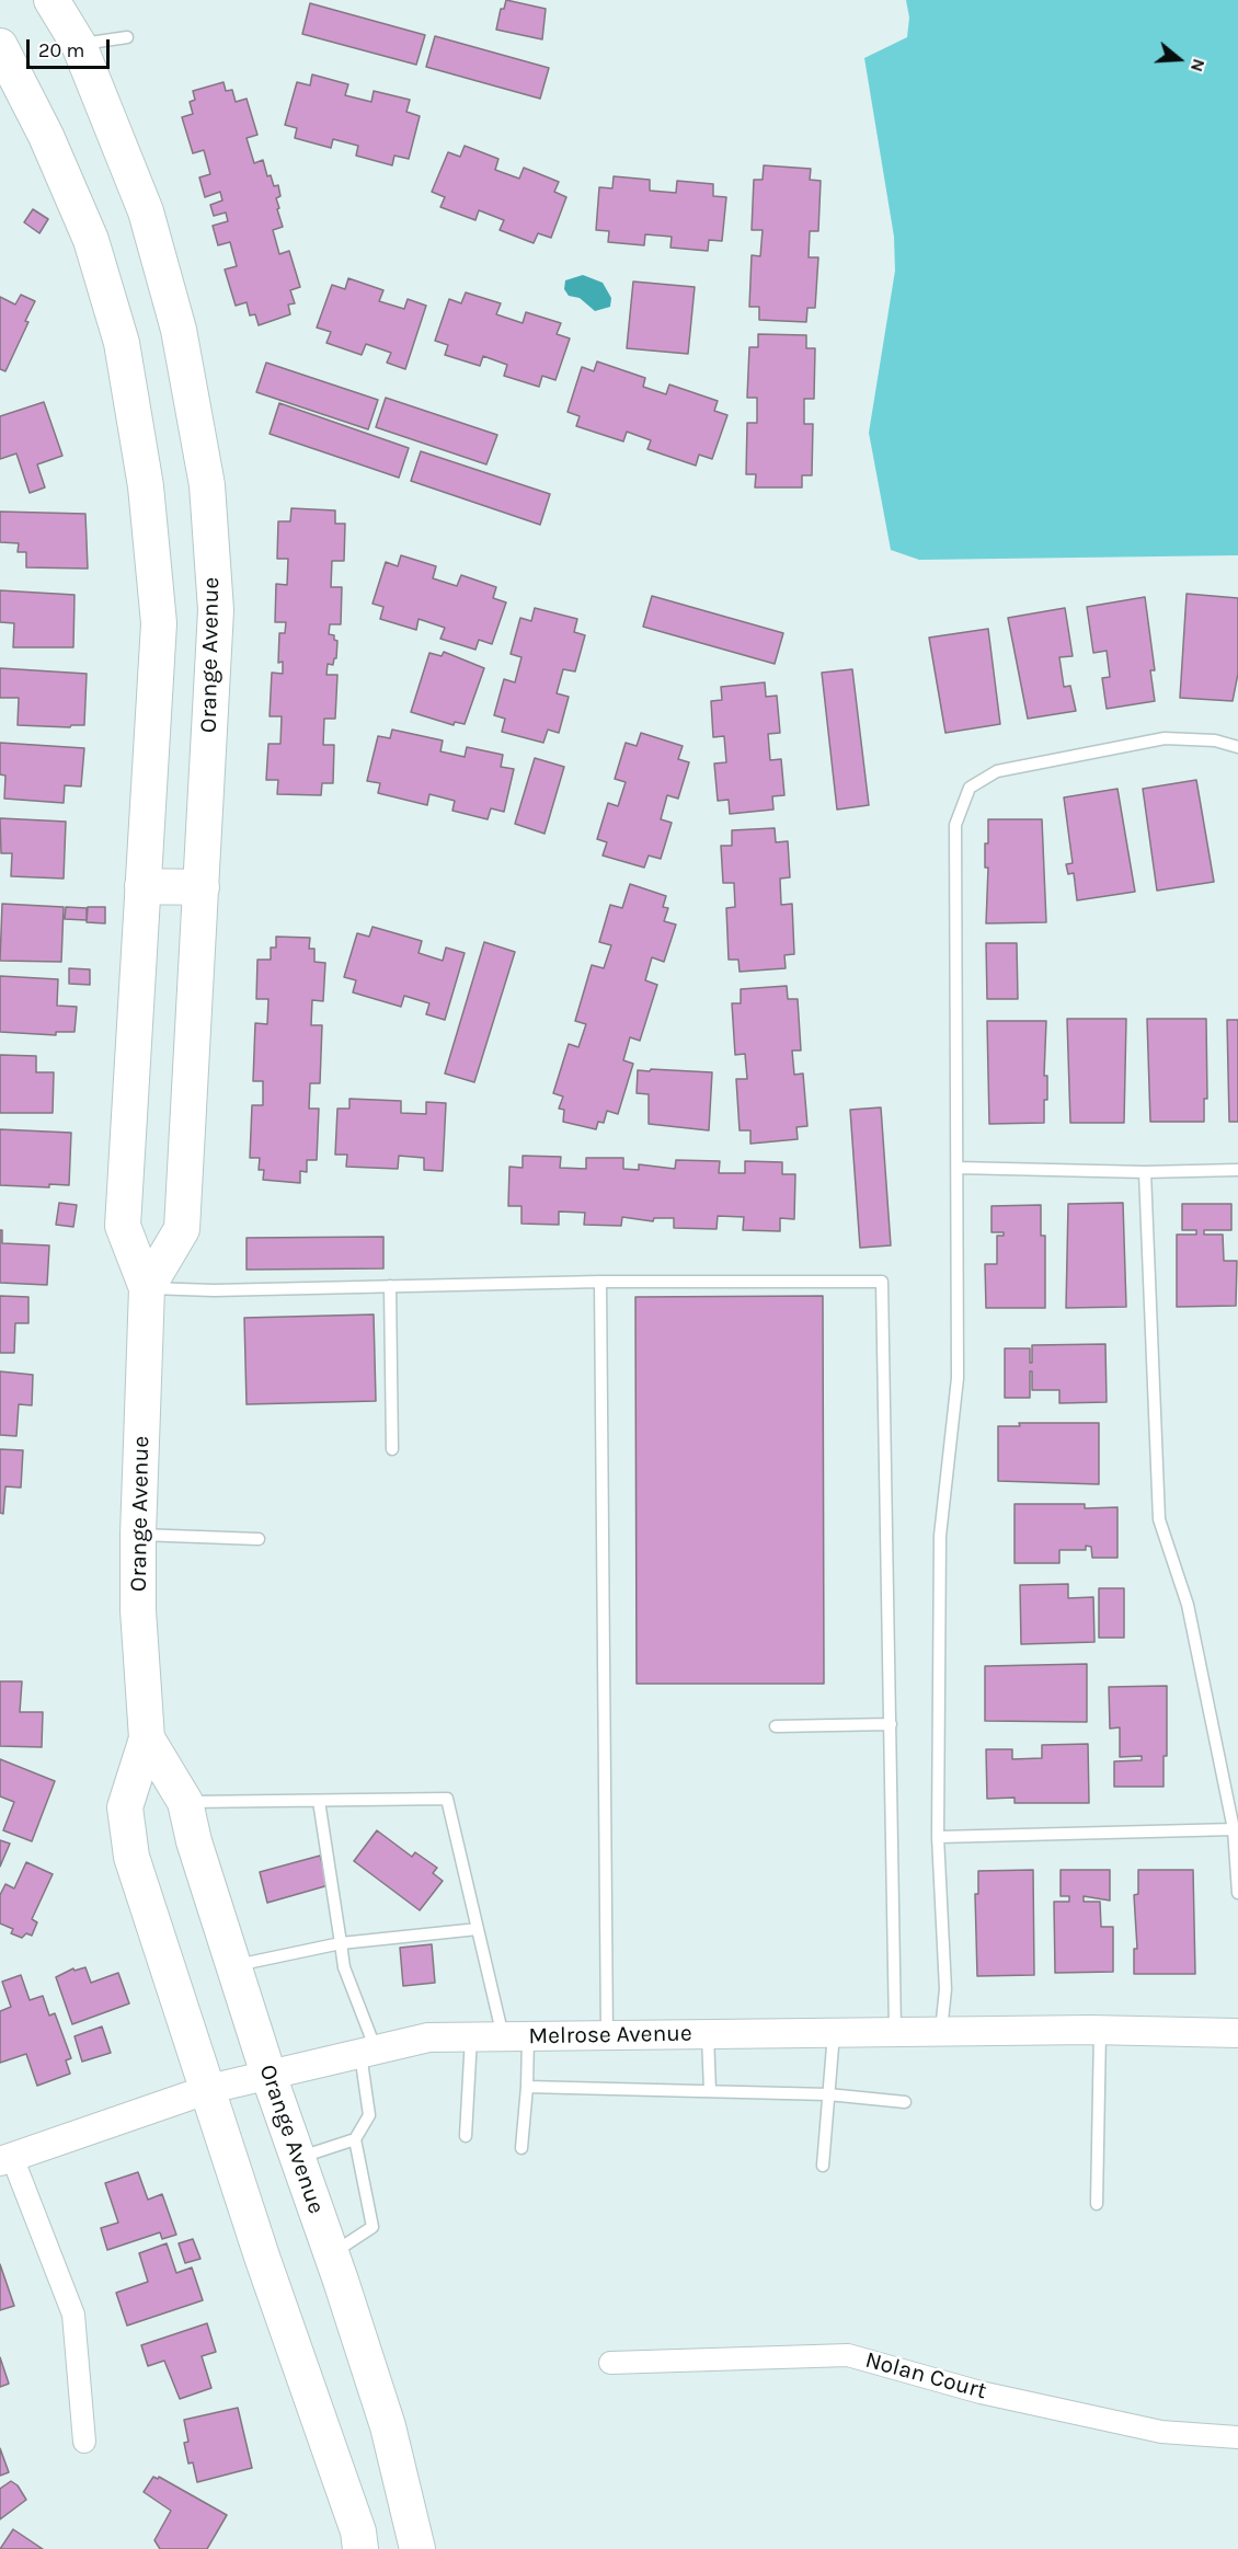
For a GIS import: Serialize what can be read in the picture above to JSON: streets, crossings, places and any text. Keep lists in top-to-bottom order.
{
  "streets": {
    "main road": ["Orange Avenue"],
    "street": ["Melrose Avenue", "Nolan Court"]
  },
  "crossings": [
    ["Orange Avenue", "Melrose Avenue"]
  ],
  "scale_bar": "20 m",
  "north": "right"
}
